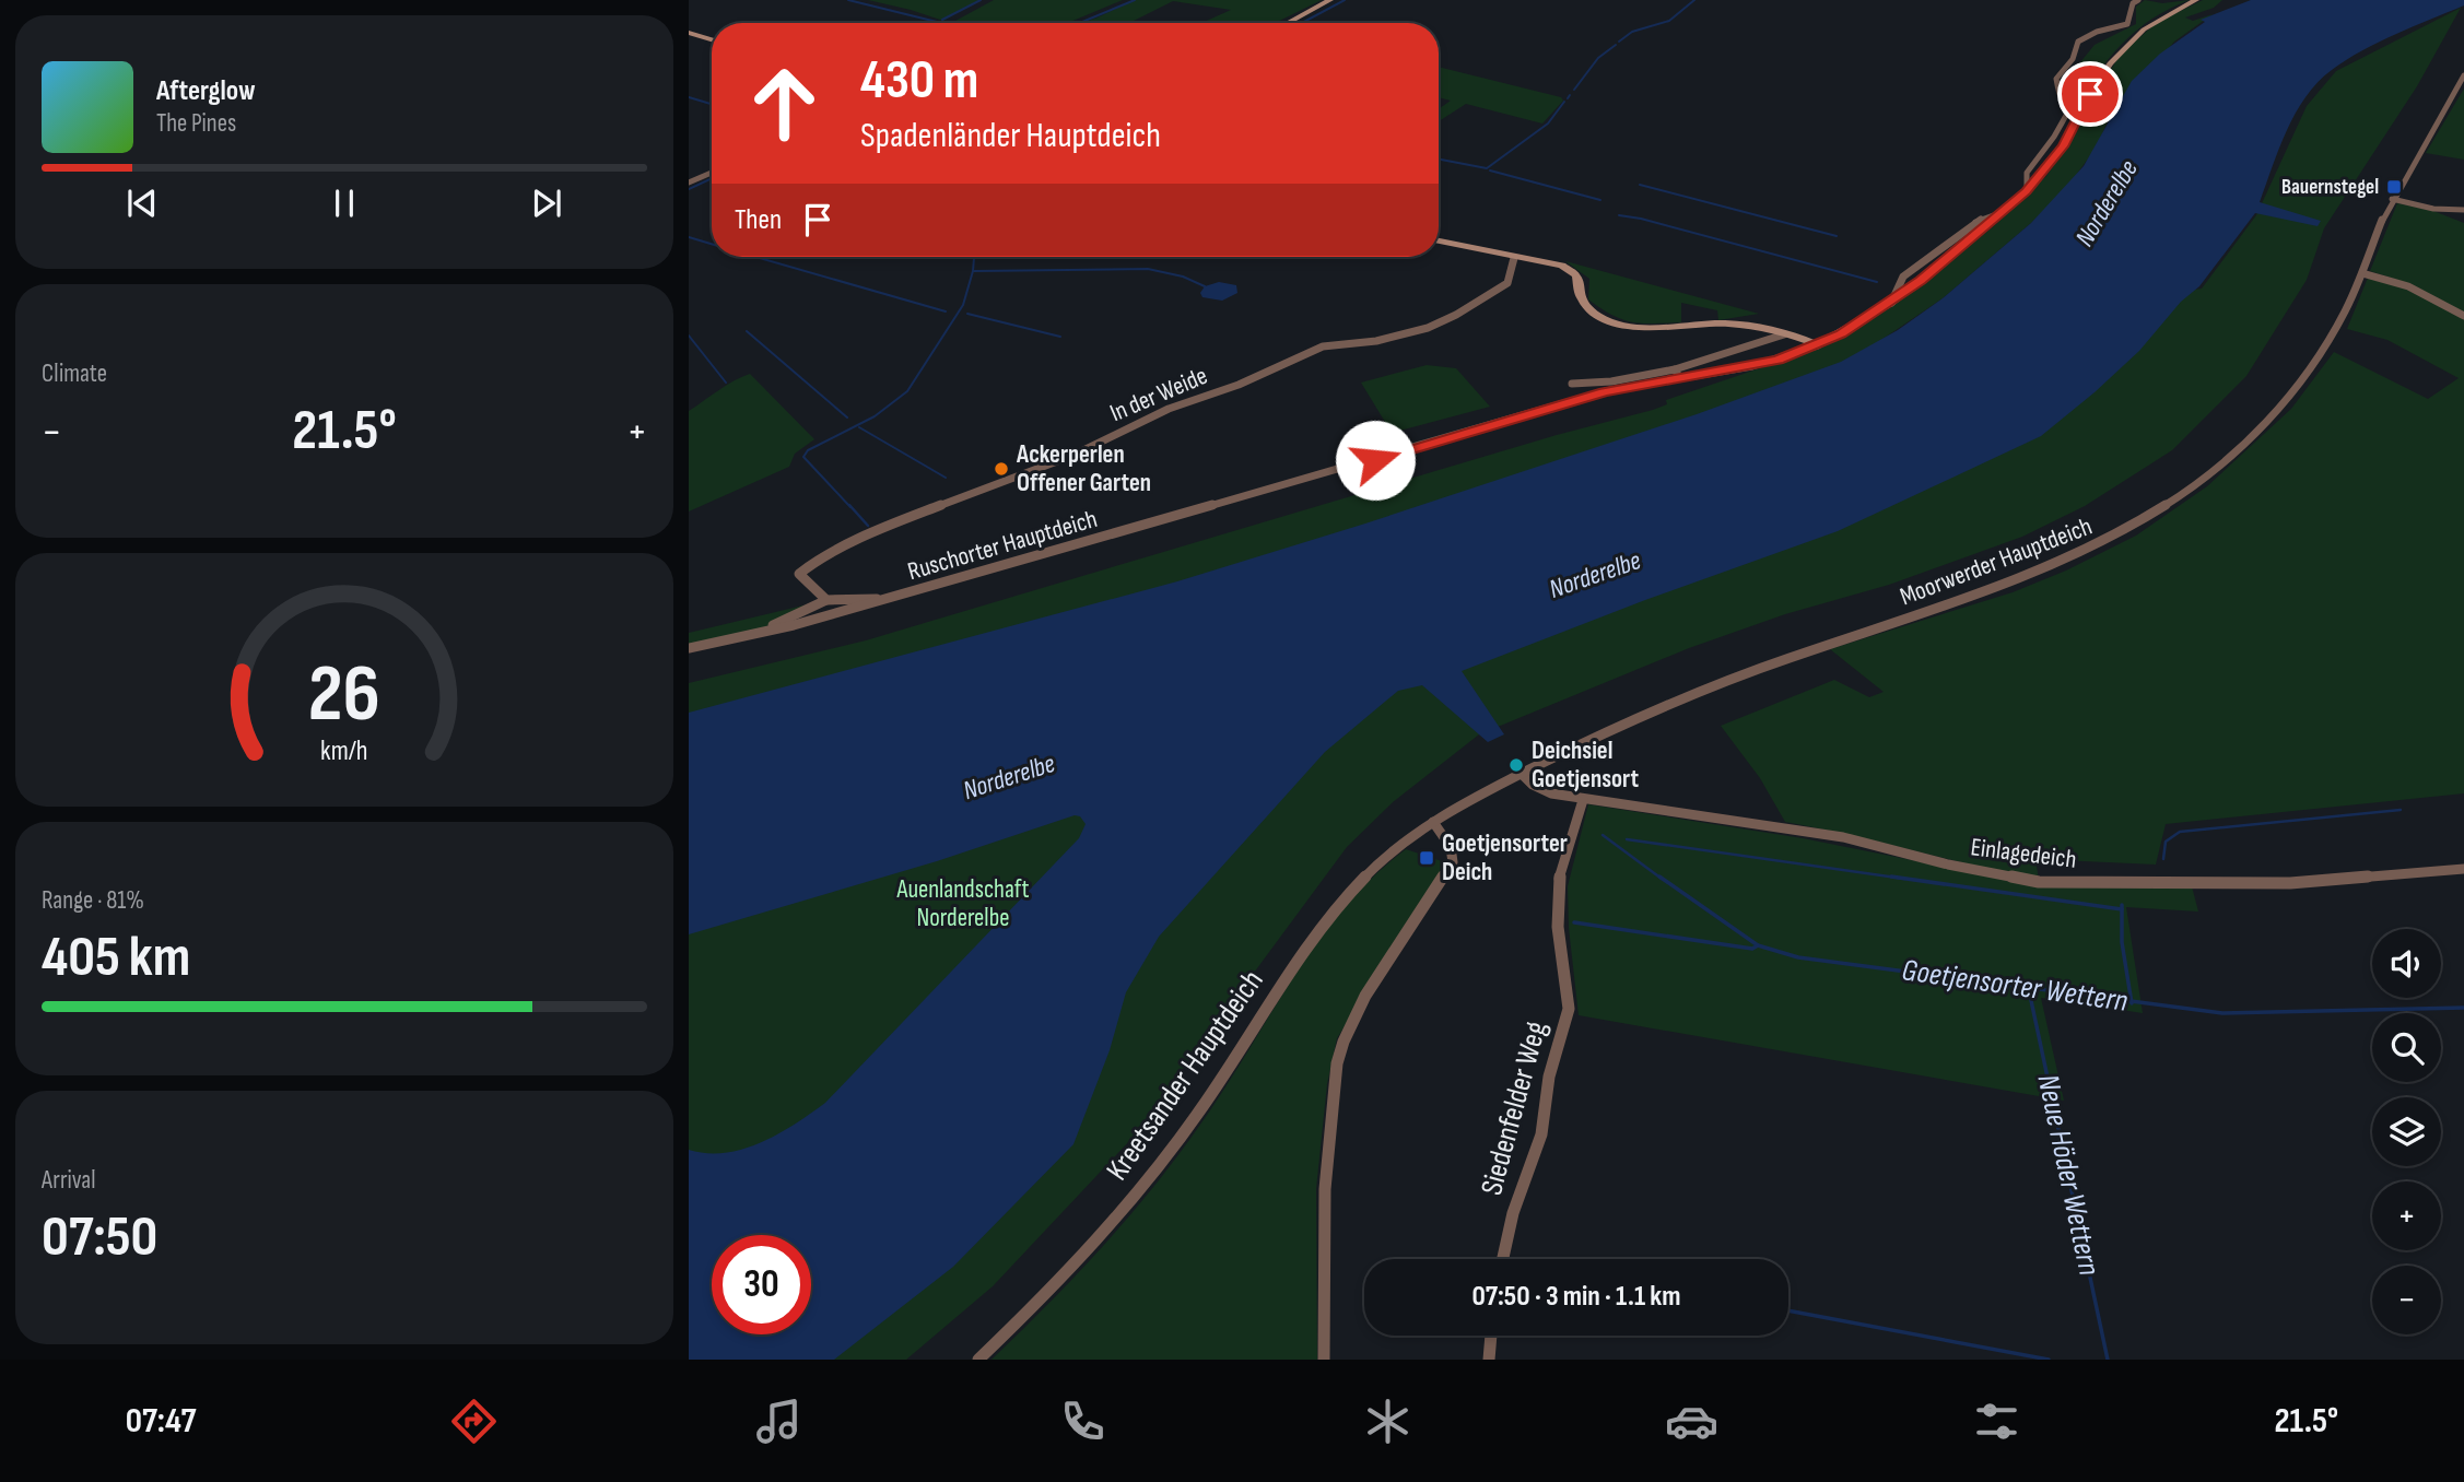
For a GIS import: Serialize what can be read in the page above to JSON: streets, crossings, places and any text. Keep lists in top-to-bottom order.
{
  "streets": {
    "street": [
      "In der Weide",
      "Ruschorter Hauptdeich",
      "Moorwerder Hauptdeich",
      "Einlagedeich",
      "Kreetsander Hauptdeich",
      "Siedenfelder Weg"
    ]
  },
  "crossings": [
    ["Moorwerder Hauptdeich", "Kreetsander Hauptdeich"],
    ["Einlagedeich", "Siedenfelder Weg"]
  ],
  "water": ["Norderelbe", "Goetjensorter Wettern", "Neue Höder Wettern"],
  "parks": ["Auenlandschaft Norderelbe"],
  "places": {
    "transit": ["Bauernstegel", "Goetjensorter Deich"],
    "other": ["Ackerperlen Offener Garten", "Deichsiel Goetjensort"]
  },
  "page": {
    "turn": ["430 m", "Spadenländer Hauptdeich"],
    "song": ["Afterglow", "The Pines"],
    "then": "Then",
    "tile": [
      "Climate",
      ["Range · 81%", "405 km"],
      ["Arrival", "07:50"]
    ],
    "heat": ["−", "21.5°", "+"],
    "map_buttons": ["+", "−"],
    "limit": "30",
    "trip": "07:50 · 3 min · 1.1 km",
    "tabs": ["07:47", "21.5°"],
    "gauge": ["26", "km/h"]
  }
}
